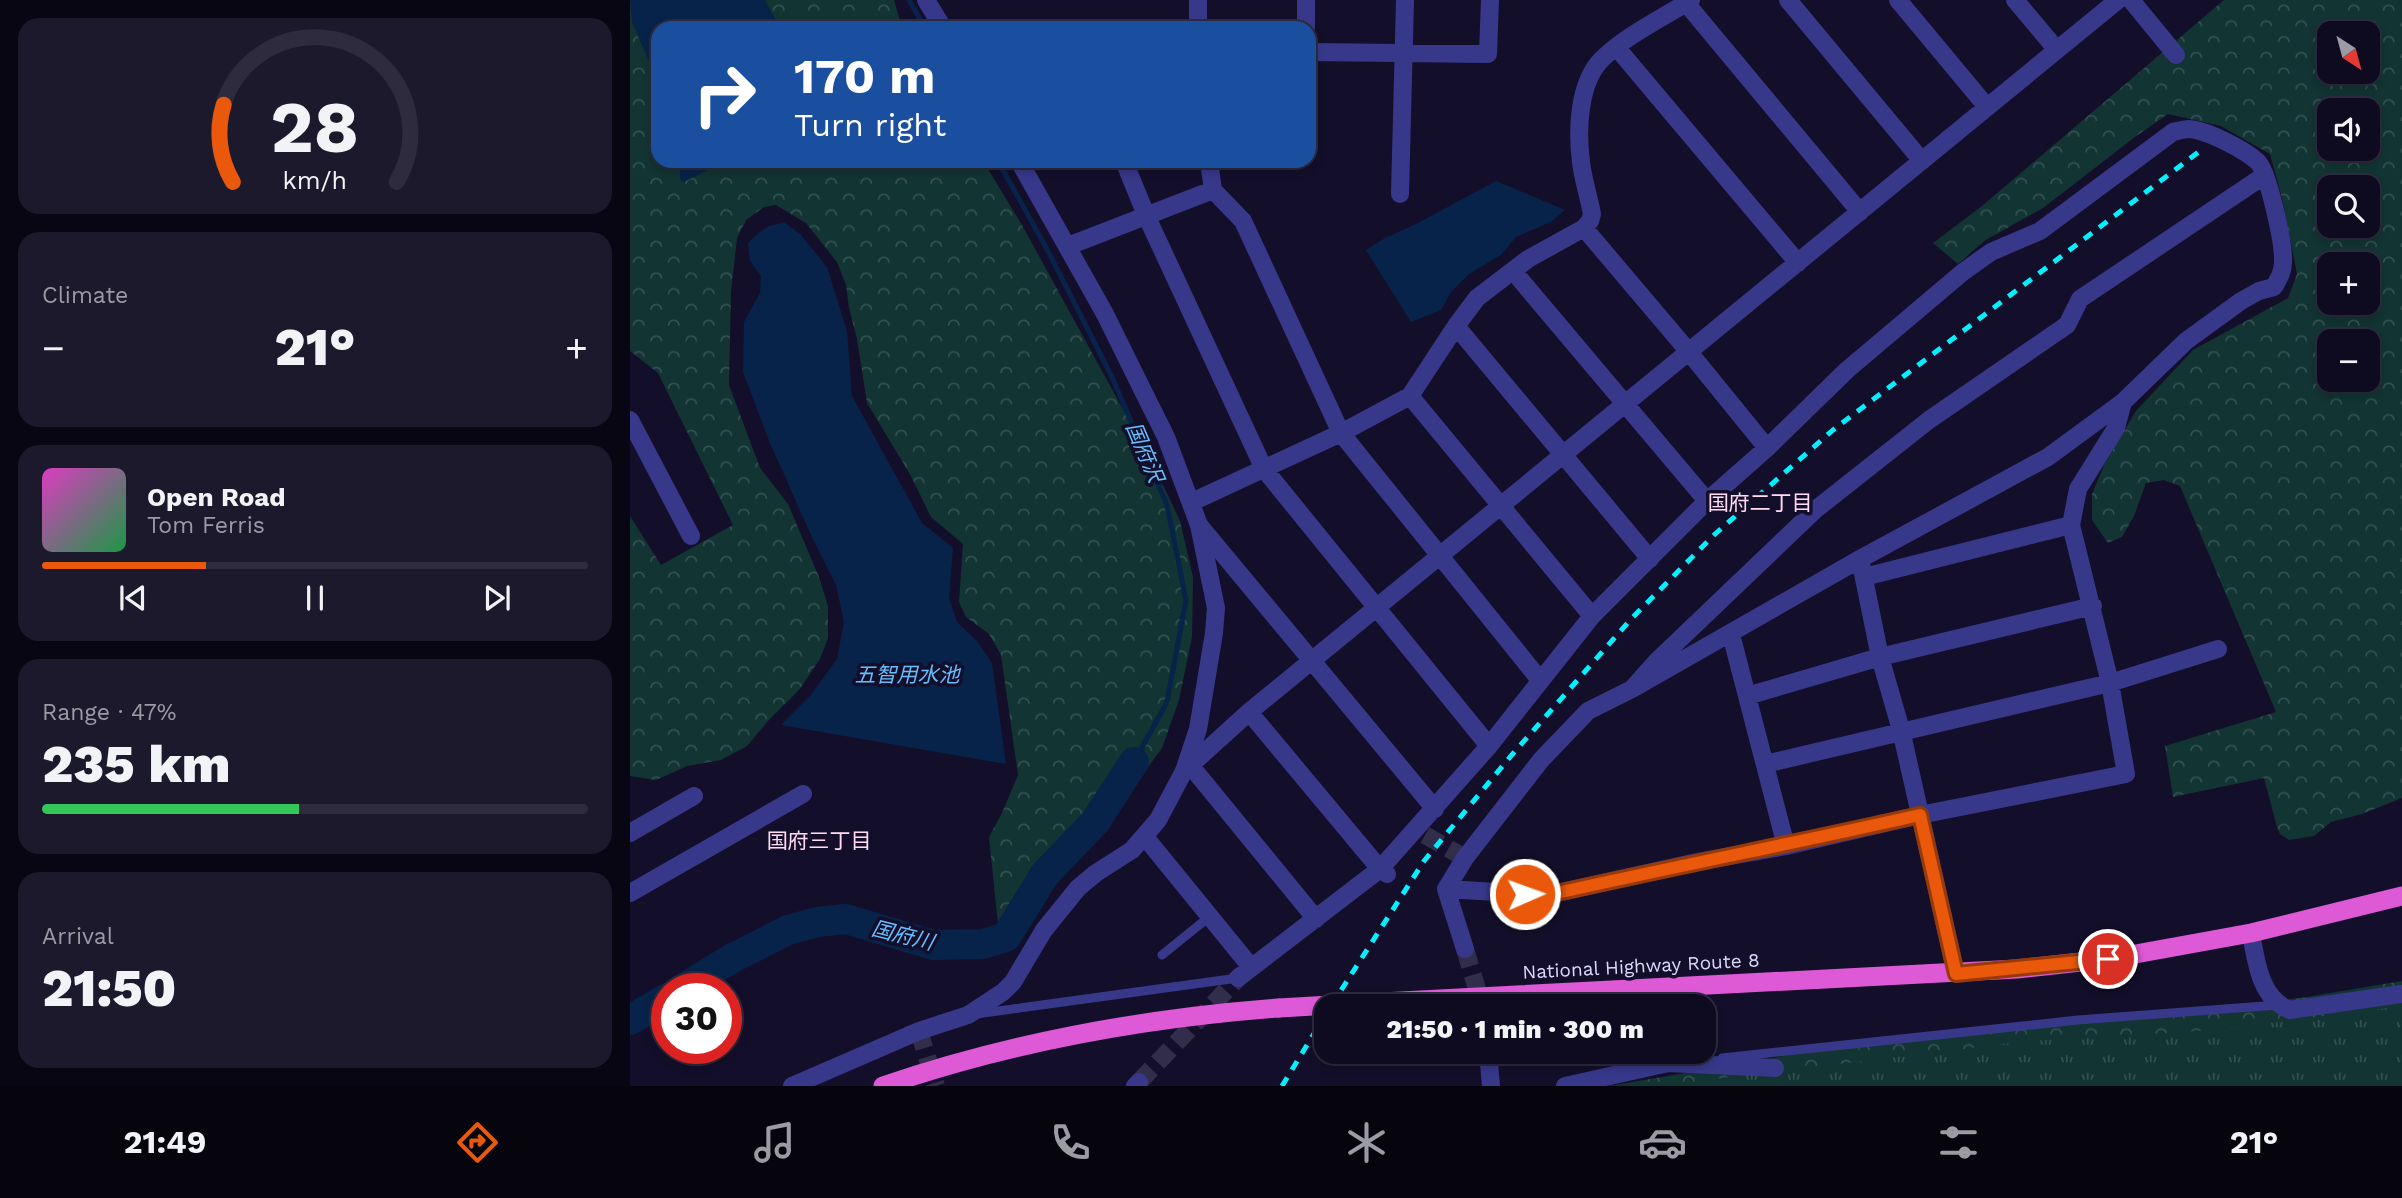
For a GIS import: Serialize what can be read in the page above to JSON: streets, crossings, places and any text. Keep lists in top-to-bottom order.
{
  "streets": {
    "highway": ["National Highway Route 8"]
  },
  "districts": ["国府二丁目", "国府三丁目"],
  "water": ["国府沢", "五智用水池", "国府川"],
  "north": "bottom right",
  "page": {
    "map_buttons": ["+", "−"],
    "turn": ["170 m", "Turn right"],
    "tile": [
      "Climate",
      ["Range · 47%", "235 km"],
      ["Arrival", "21:50"]
    ],
    "heat": ["−", "21°", "+"],
    "song": ["Open Road", "Tom Ferris"],
    "limit": "30",
    "trip": "21:50 · 1 min · 300 m",
    "tabs": ["21:49", "21°"],
    "gauge": ["28", "km/h"]
  }
}
